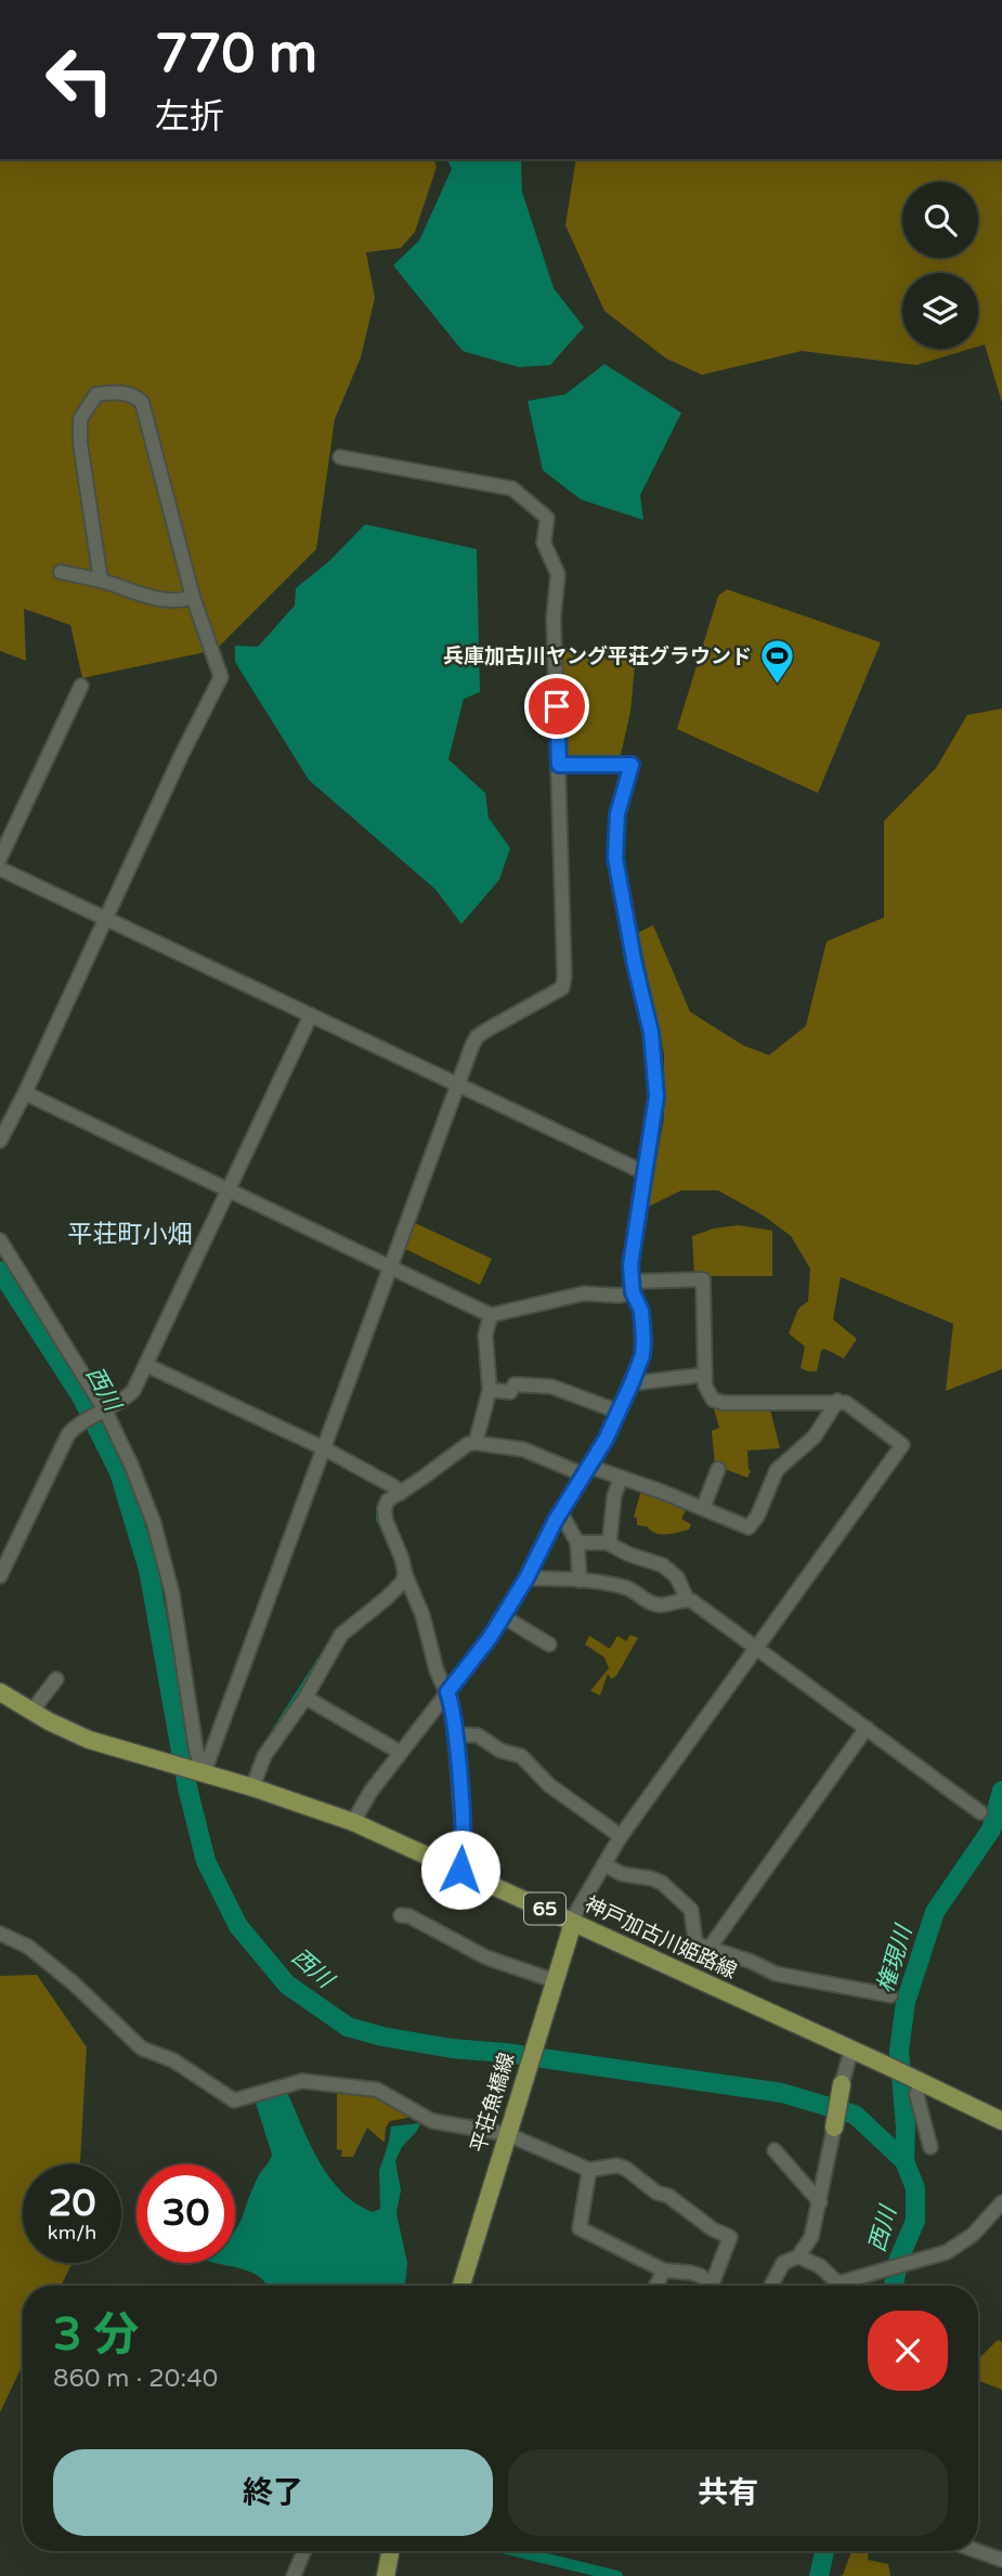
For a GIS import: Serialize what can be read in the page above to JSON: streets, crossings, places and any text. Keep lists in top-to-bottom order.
{
  "streets": {
    "main road": ["65", "神戸加古川姫路線", "平荘魚橋線"]
  },
  "crossings": [
    ["神戸加古川姫路線", "平荘魚橋線"]
  ],
  "districts": ["平荘町小畑"],
  "water": ["西川", "権現川"],
  "places": {
    "sports": ["兵庫加古川ヤング平荘グラウンド"]
  },
  "page": {
    "turn": ["770 m", "左折"],
    "speed": "20 km/h",
    "limit": "30",
    "heading": ["3 分", "860 m · 20:40"],
    "buttons": ["終了", "共有"]
  }
}
